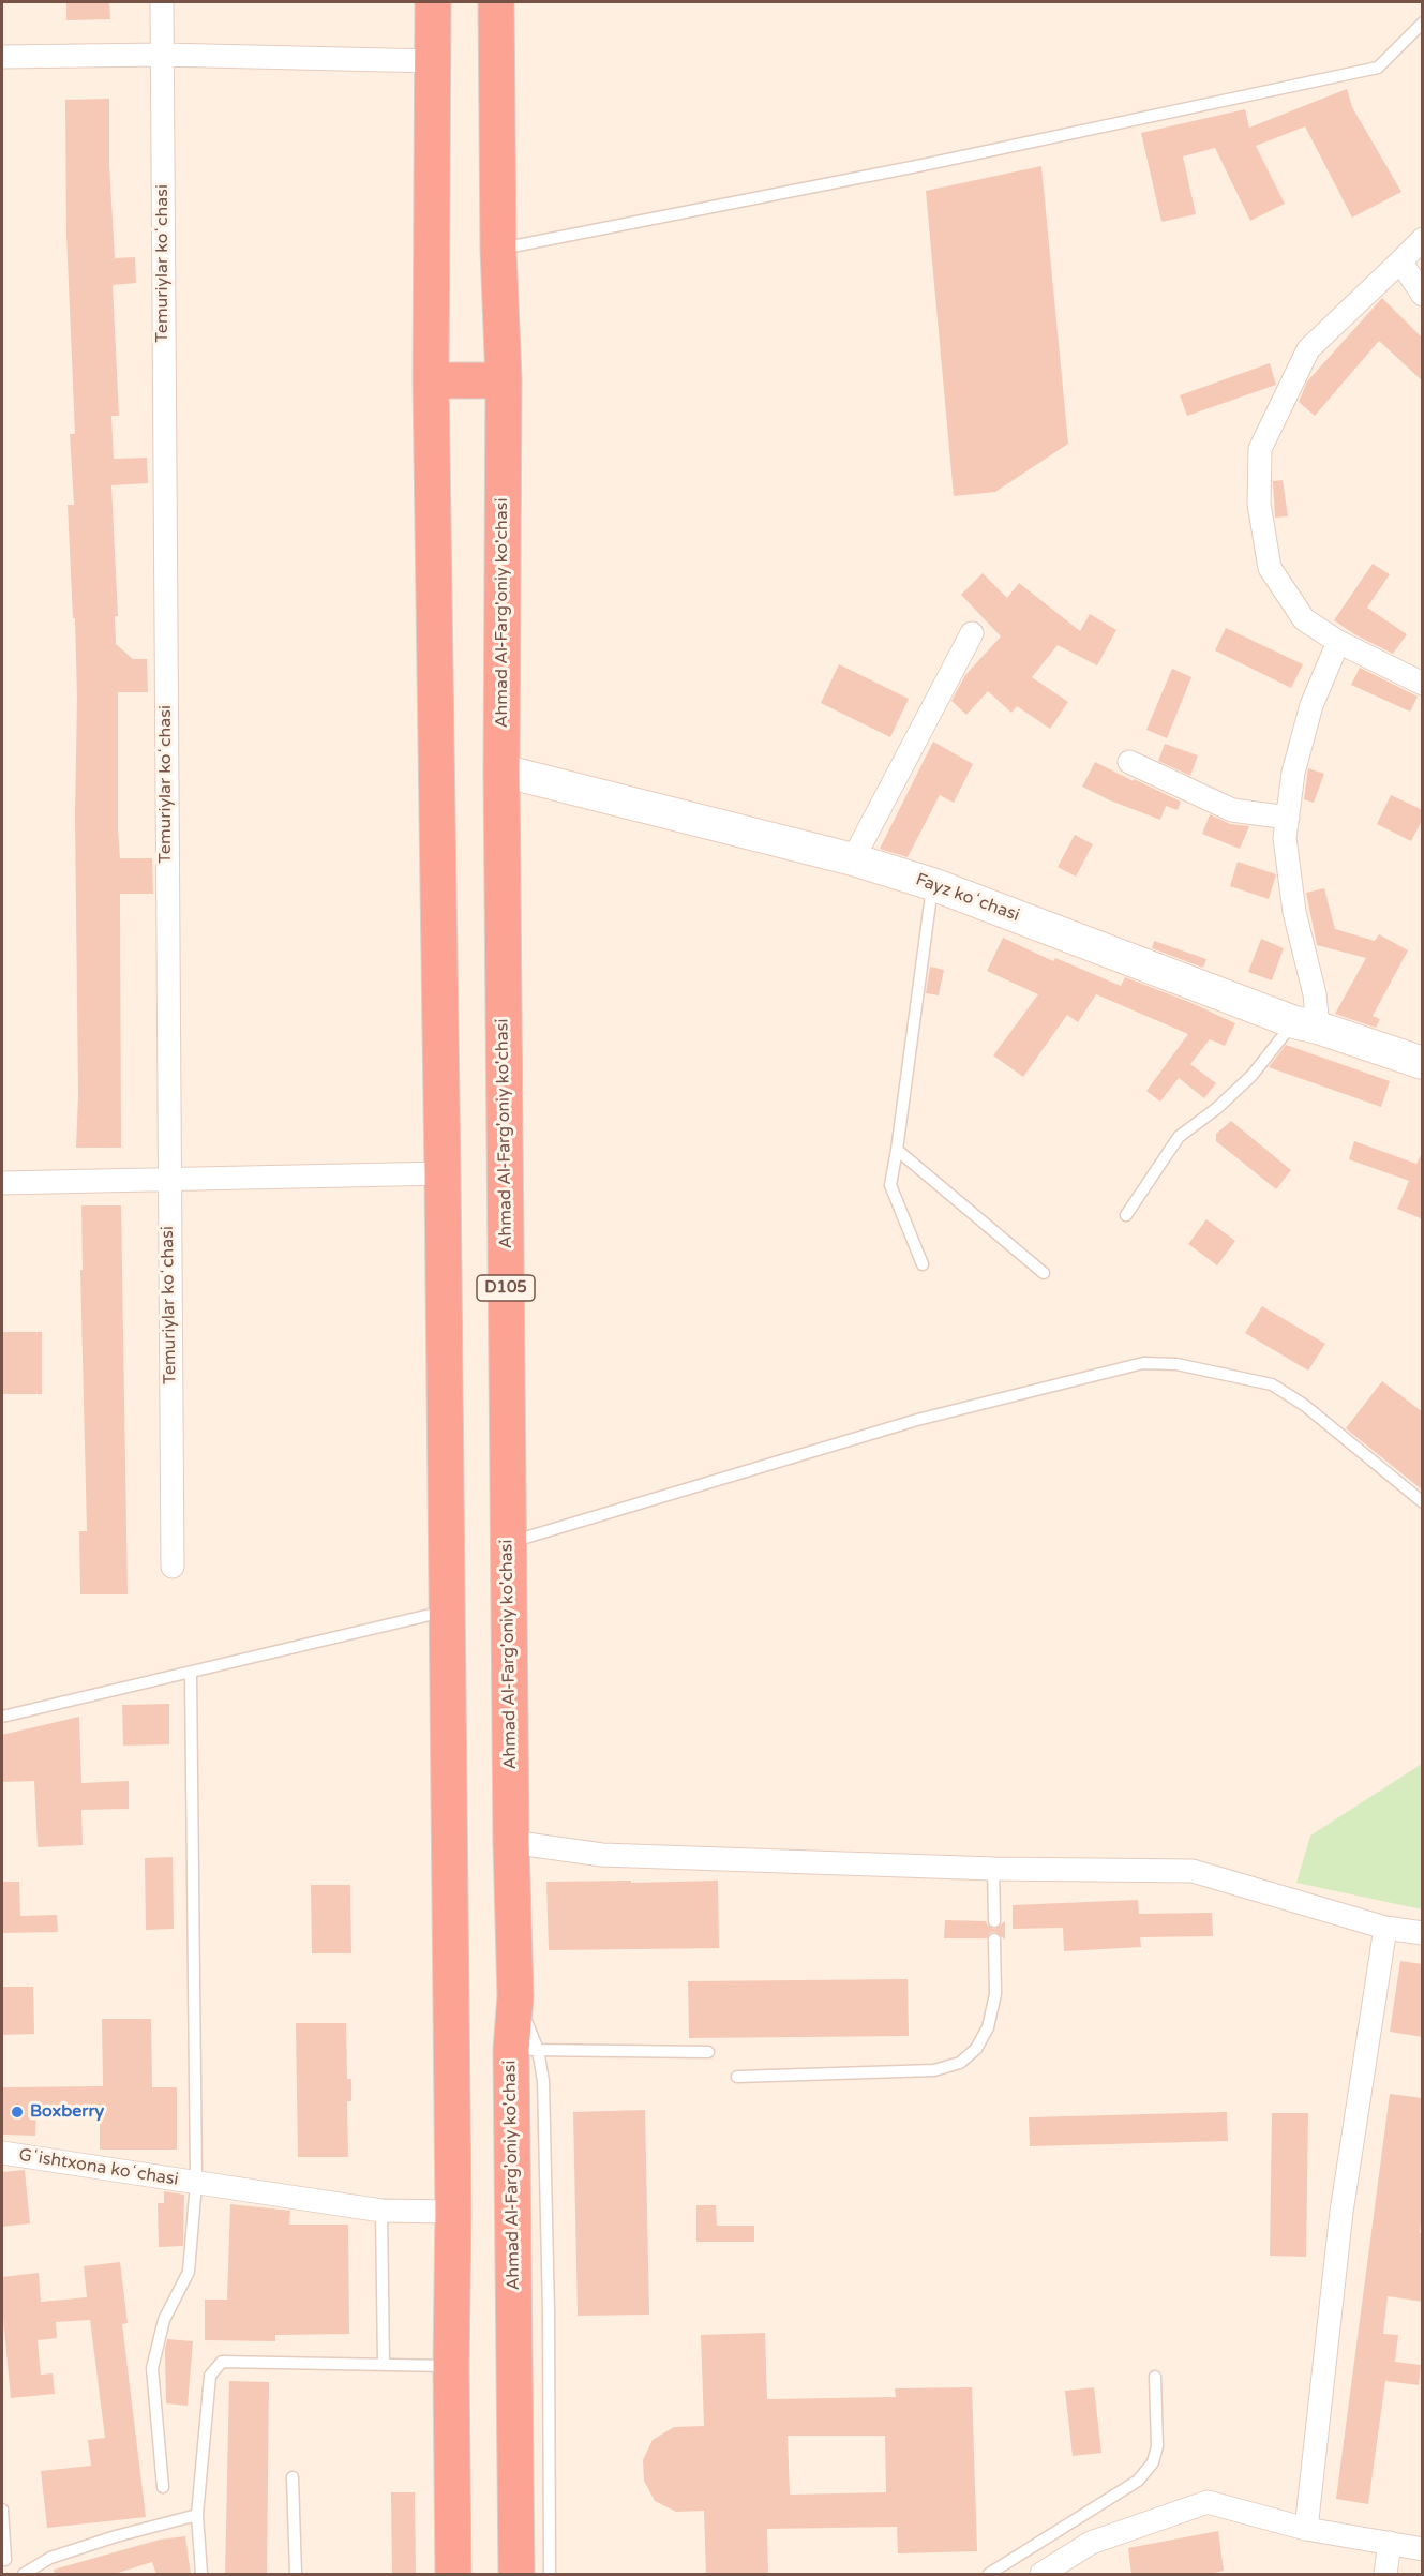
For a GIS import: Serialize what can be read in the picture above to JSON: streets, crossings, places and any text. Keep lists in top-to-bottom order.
{
  "streets": {
    "highway": ["Ahmad Al-Farg'oniy ko'chasi", "D105"],
    "street": ["Temuriylar koʻchasi", "Fayz koʻchasi", "Gʻishtxona koʻchasi"]
  },
  "crossings": [
    ["Ahmad Al-Farg'oniy ko'chasi", "Fayz koʻchasi"]
  ],
  "places": ["Boxberry"]
}
